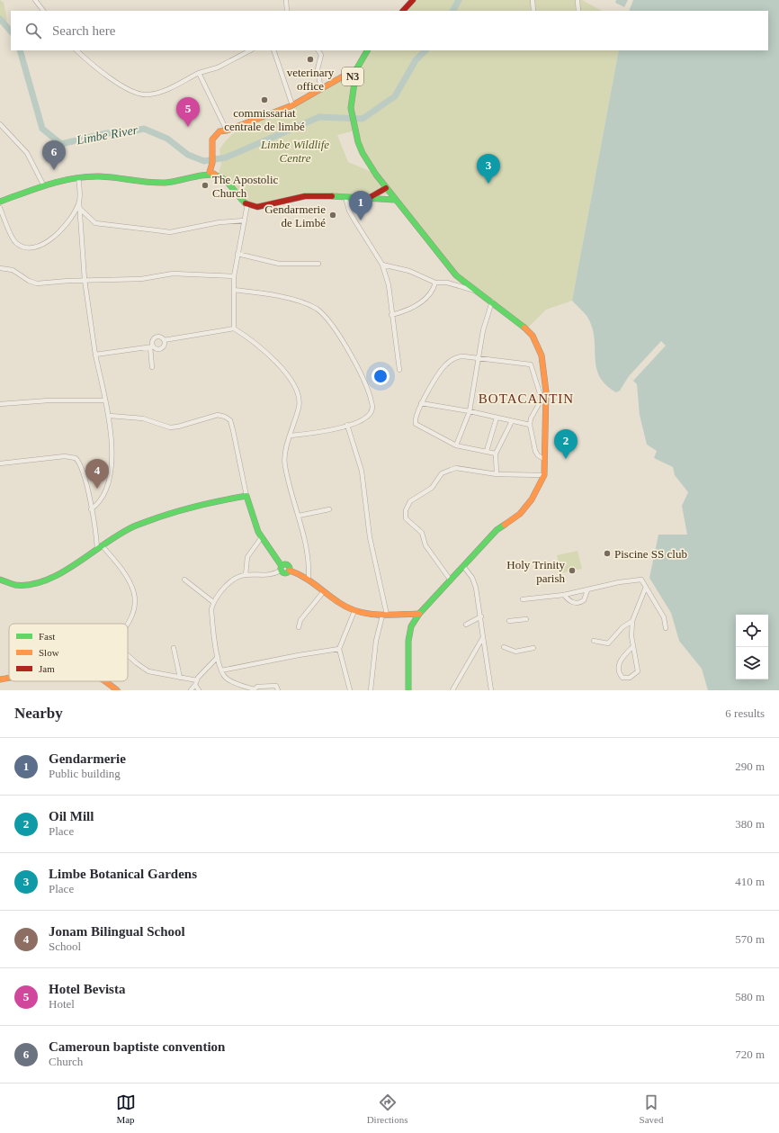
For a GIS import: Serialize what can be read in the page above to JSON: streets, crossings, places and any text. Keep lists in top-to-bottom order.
{
  "streets": {
    "main road": ["N3"]
  },
  "districts": ["BOTACANTIN"],
  "water": ["Limbe River"],
  "parks": ["Limbe Wildlife Centre"],
  "places": [
    "veterinary office",
    "commissariat centrale de limbé",
    "The Apostolic Church",
    "Gendarmerie de Limbé",
    "Piscine SS club",
    "Holy Trinity parish"
  ],
  "legend": ["Fast", "Slow", "Jam"],
  "page": {
    "search": "Search here",
    "pins": [
      "5",
      "6",
      "3",
      "1",
      "2",
      "4"
    ],
    "heading": ["Nearby", "6 results"],
    "list": [
      {
        "mark": "1",
        "name": "Gendarmerie",
        "note": "Public building",
        "value": "290 m"
      },
      {
        "mark": "2",
        "name": "Oil Mill",
        "note": "Place",
        "value": "380 m"
      },
      {
        "mark": "3",
        "name": "Limbe Botanical Gardens",
        "note": "Place",
        "value": "410 m"
      },
      {
        "mark": "4",
        "name": "Jonam Bilingual School",
        "note": "School",
        "value": "570 m"
      },
      {
        "mark": "5",
        "name": "Hotel Bevista",
        "note": "Hotel",
        "value": "580 m"
      },
      {
        "mark": "6",
        "name": "Cameroun baptiste convention",
        "note": "Church",
        "value": "720 m"
      }
    ],
    "nav": ["Map", "Directions", "Saved"]
  }
}
